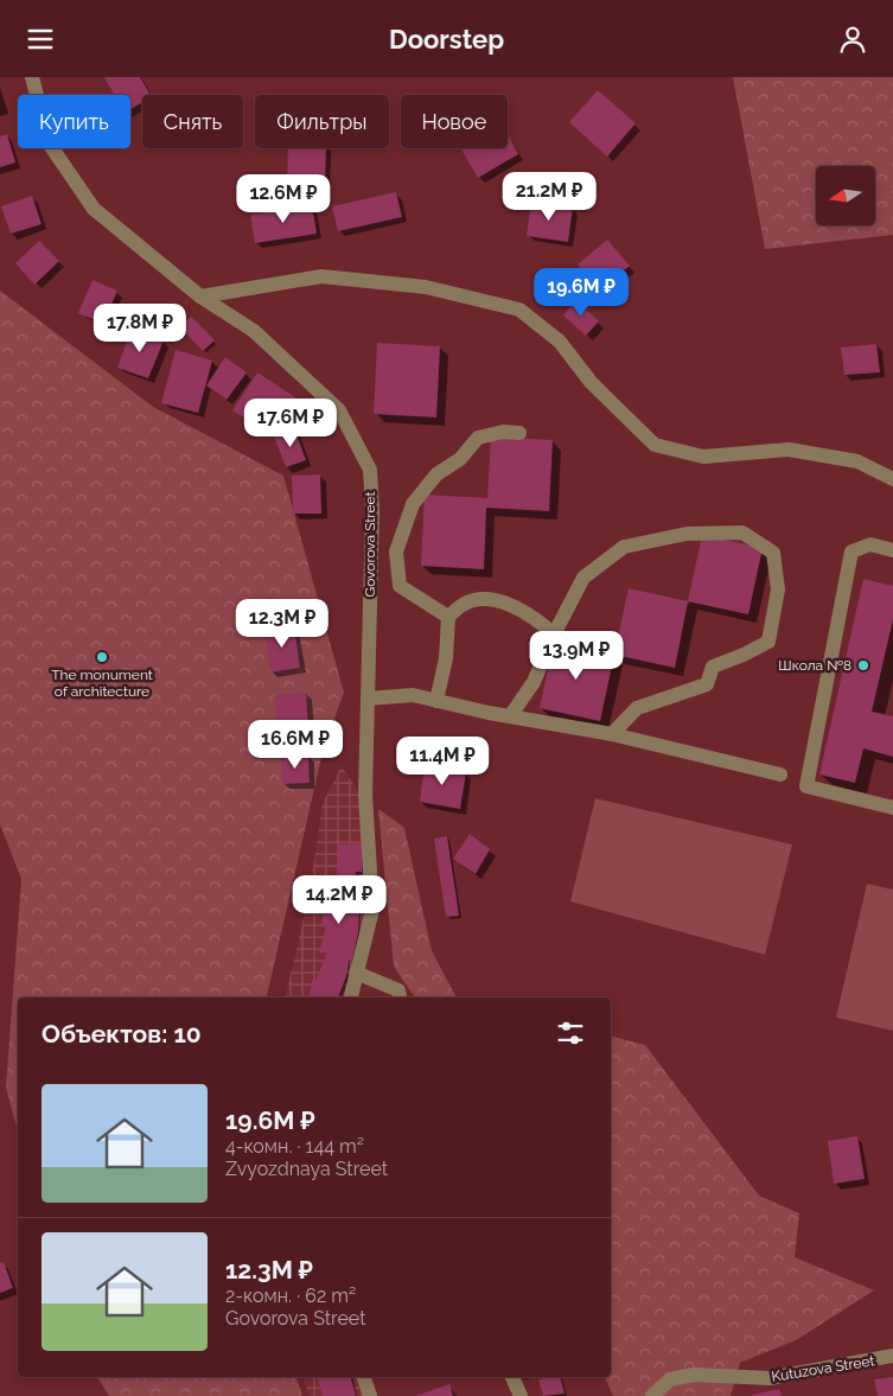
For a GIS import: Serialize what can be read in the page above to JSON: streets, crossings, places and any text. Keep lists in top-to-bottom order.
{
  "streets": {
    "street": ["Govorova Street", "Kutuzova Street"]
  },
  "places": ["The monument of architecture", "Школа №8"],
  "north": "left",
  "page": {
    "header": "Doorstep",
    "chip": [
      "Купить",
      "Снять",
      "Фильтры",
      "Новое"
    ],
    "price": [
      "21.2M ₽",
      "12.6M ₽",
      "19.6M ₽",
      "17.8M ₽",
      "17.6M ₽",
      "12.3M ₽",
      "13.9M ₽",
      "16.6M ₽",
      "11.4M ₽",
      "14.2M ₽"
    ],
    "heading": "Объектов: 10",
    "list": [
      {
        "name": "19.6M ₽",
        "note": "4-комн. · 144 m² · Zvyozdnaya Street"
      },
      {
        "name": "12.3M ₽",
        "note": "2-комн. · 62 m² · Govorova Street"
      }
    ]
  }
}
